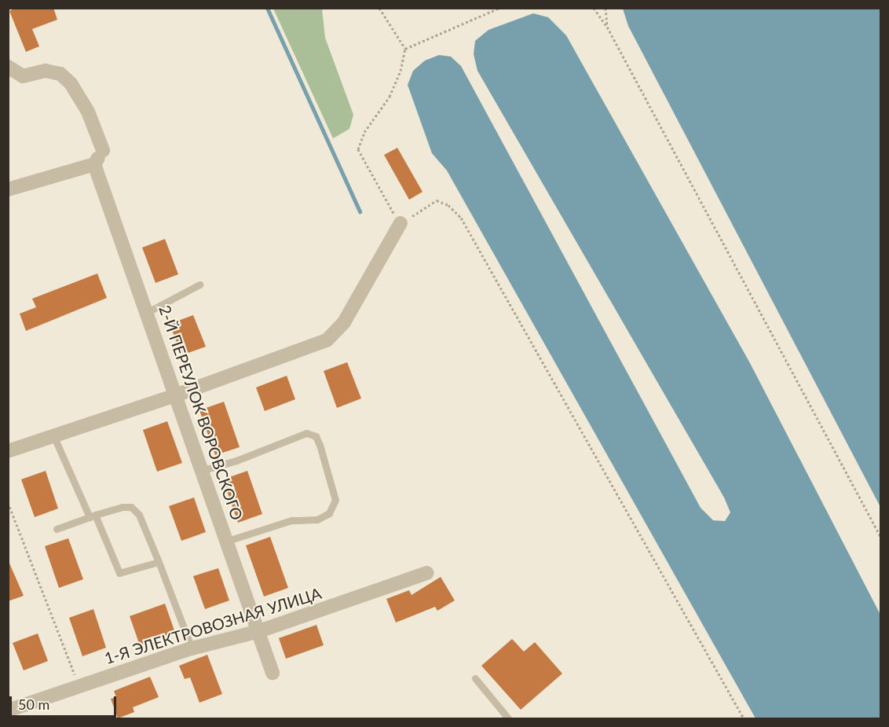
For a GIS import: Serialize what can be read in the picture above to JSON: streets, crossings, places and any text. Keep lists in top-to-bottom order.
{
  "streets": {
    "street": ["2-Й ПЕРЕУЛОК ВОРОВСКОГО", "1-Я ЭЛЕКТРОВОЗНАЯ УЛИЦА"]
  },
  "crossings": [
    ["2-Й ПЕРЕУЛОК ВОРОВСКОГО", "1-Я ЭЛЕКТРОВОЗНАЯ УЛИЦА"]
  ],
  "scale_bar": "50 m"
}
